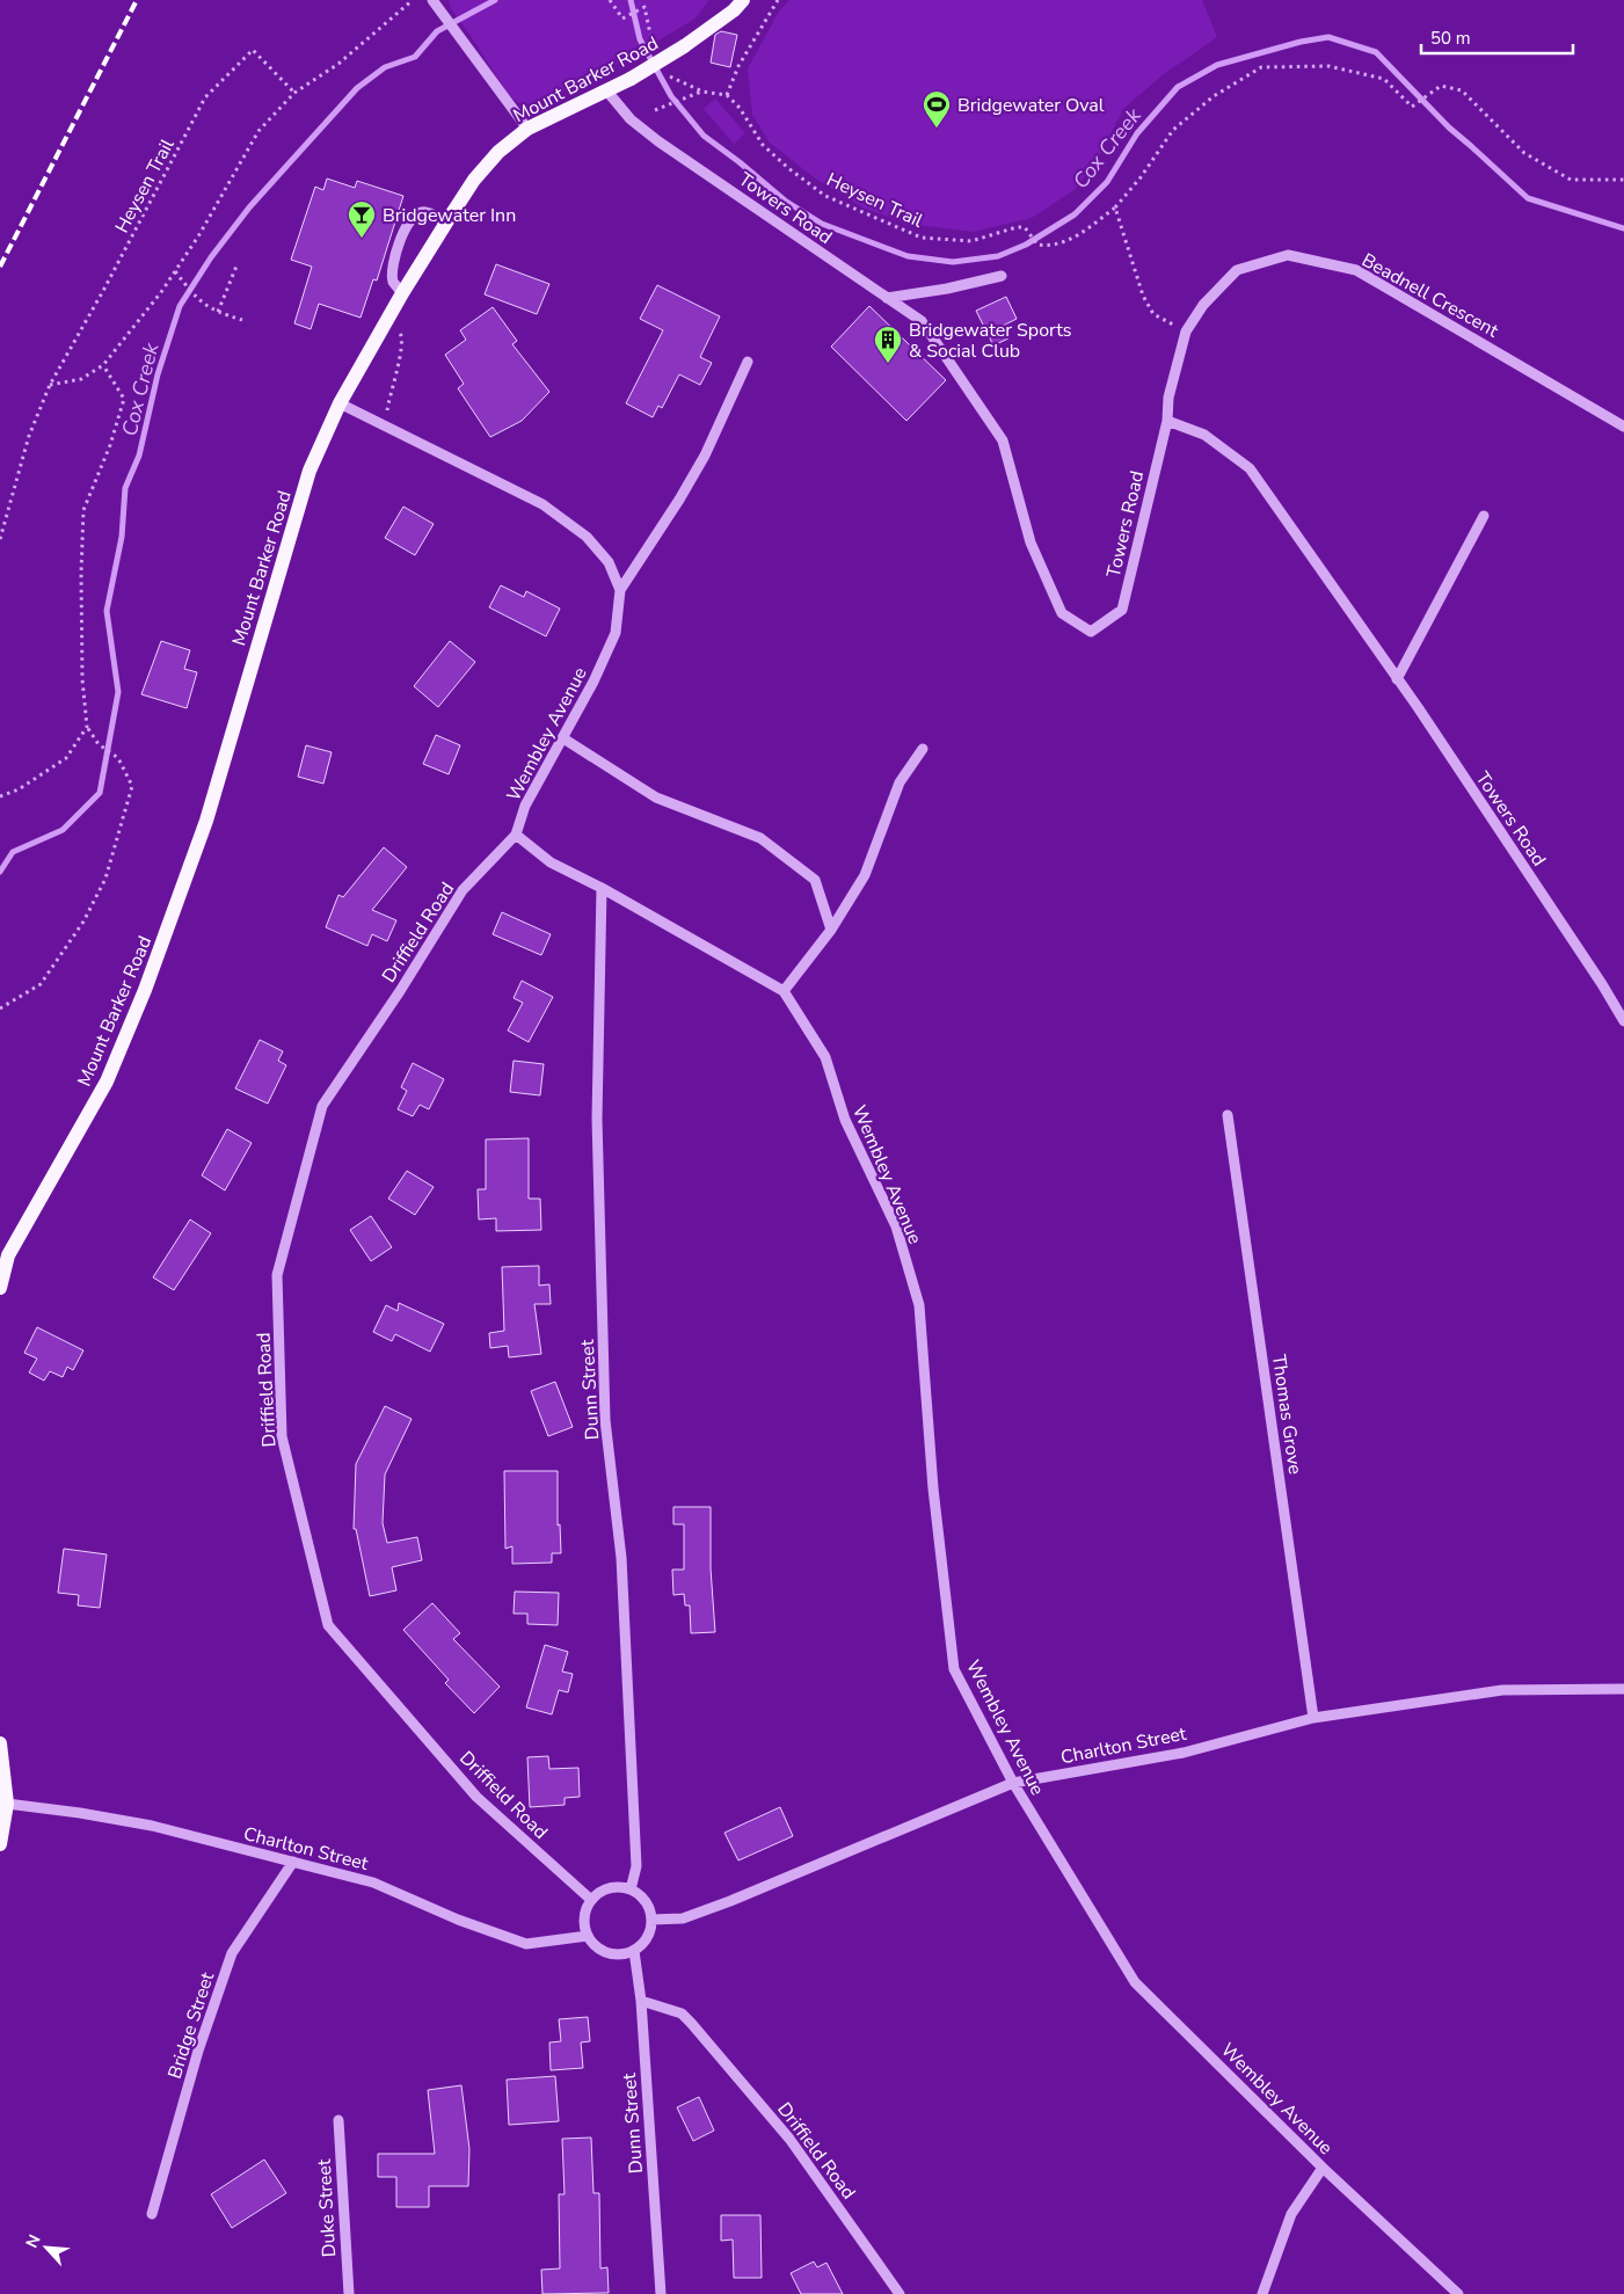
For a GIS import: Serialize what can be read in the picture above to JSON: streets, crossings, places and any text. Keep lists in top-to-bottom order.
{
  "streets": {
    "main road": ["Mount Barker Road"],
    "street": [
      "Towers Road",
      "Beadnell Crescent",
      "Wembley Avenue",
      "Driffield Road",
      "Dunn Street",
      "Thomas Grove",
      "Charlton Street",
      "Bridge Street",
      "Duke Street"
    ],
    "path": ["Heysen Trail"]
  },
  "crossings": [
    ["Mount Barker Road", "Towers Road"],
    ["Mount Barker Road", "Wembley Avenue"],
    ["Towers Road", "Beadnell Crescent"],
    ["Wembley Avenue", "Driffield Road"],
    ["Wembley Avenue", "Dunn Street"],
    ["Wembley Avenue", "Charlton Street"],
    ["Driffield Road", "Dunn Street"],
    ["Driffield Road", "Charlton Street"],
    ["Dunn Street", "Charlton Street"],
    ["Thomas Grove", "Charlton Street"],
    ["Charlton Street", "Bridge Street"]
  ],
  "water": ["Cox Creek"],
  "places": {
    "sports": ["Bridgewater Oval"],
    "bar": ["Bridgewater Inn"],
    "building": ["Bridgewater Sports & Social Club"]
  },
  "scale_bar": "50 m",
  "north": "top left"
}
